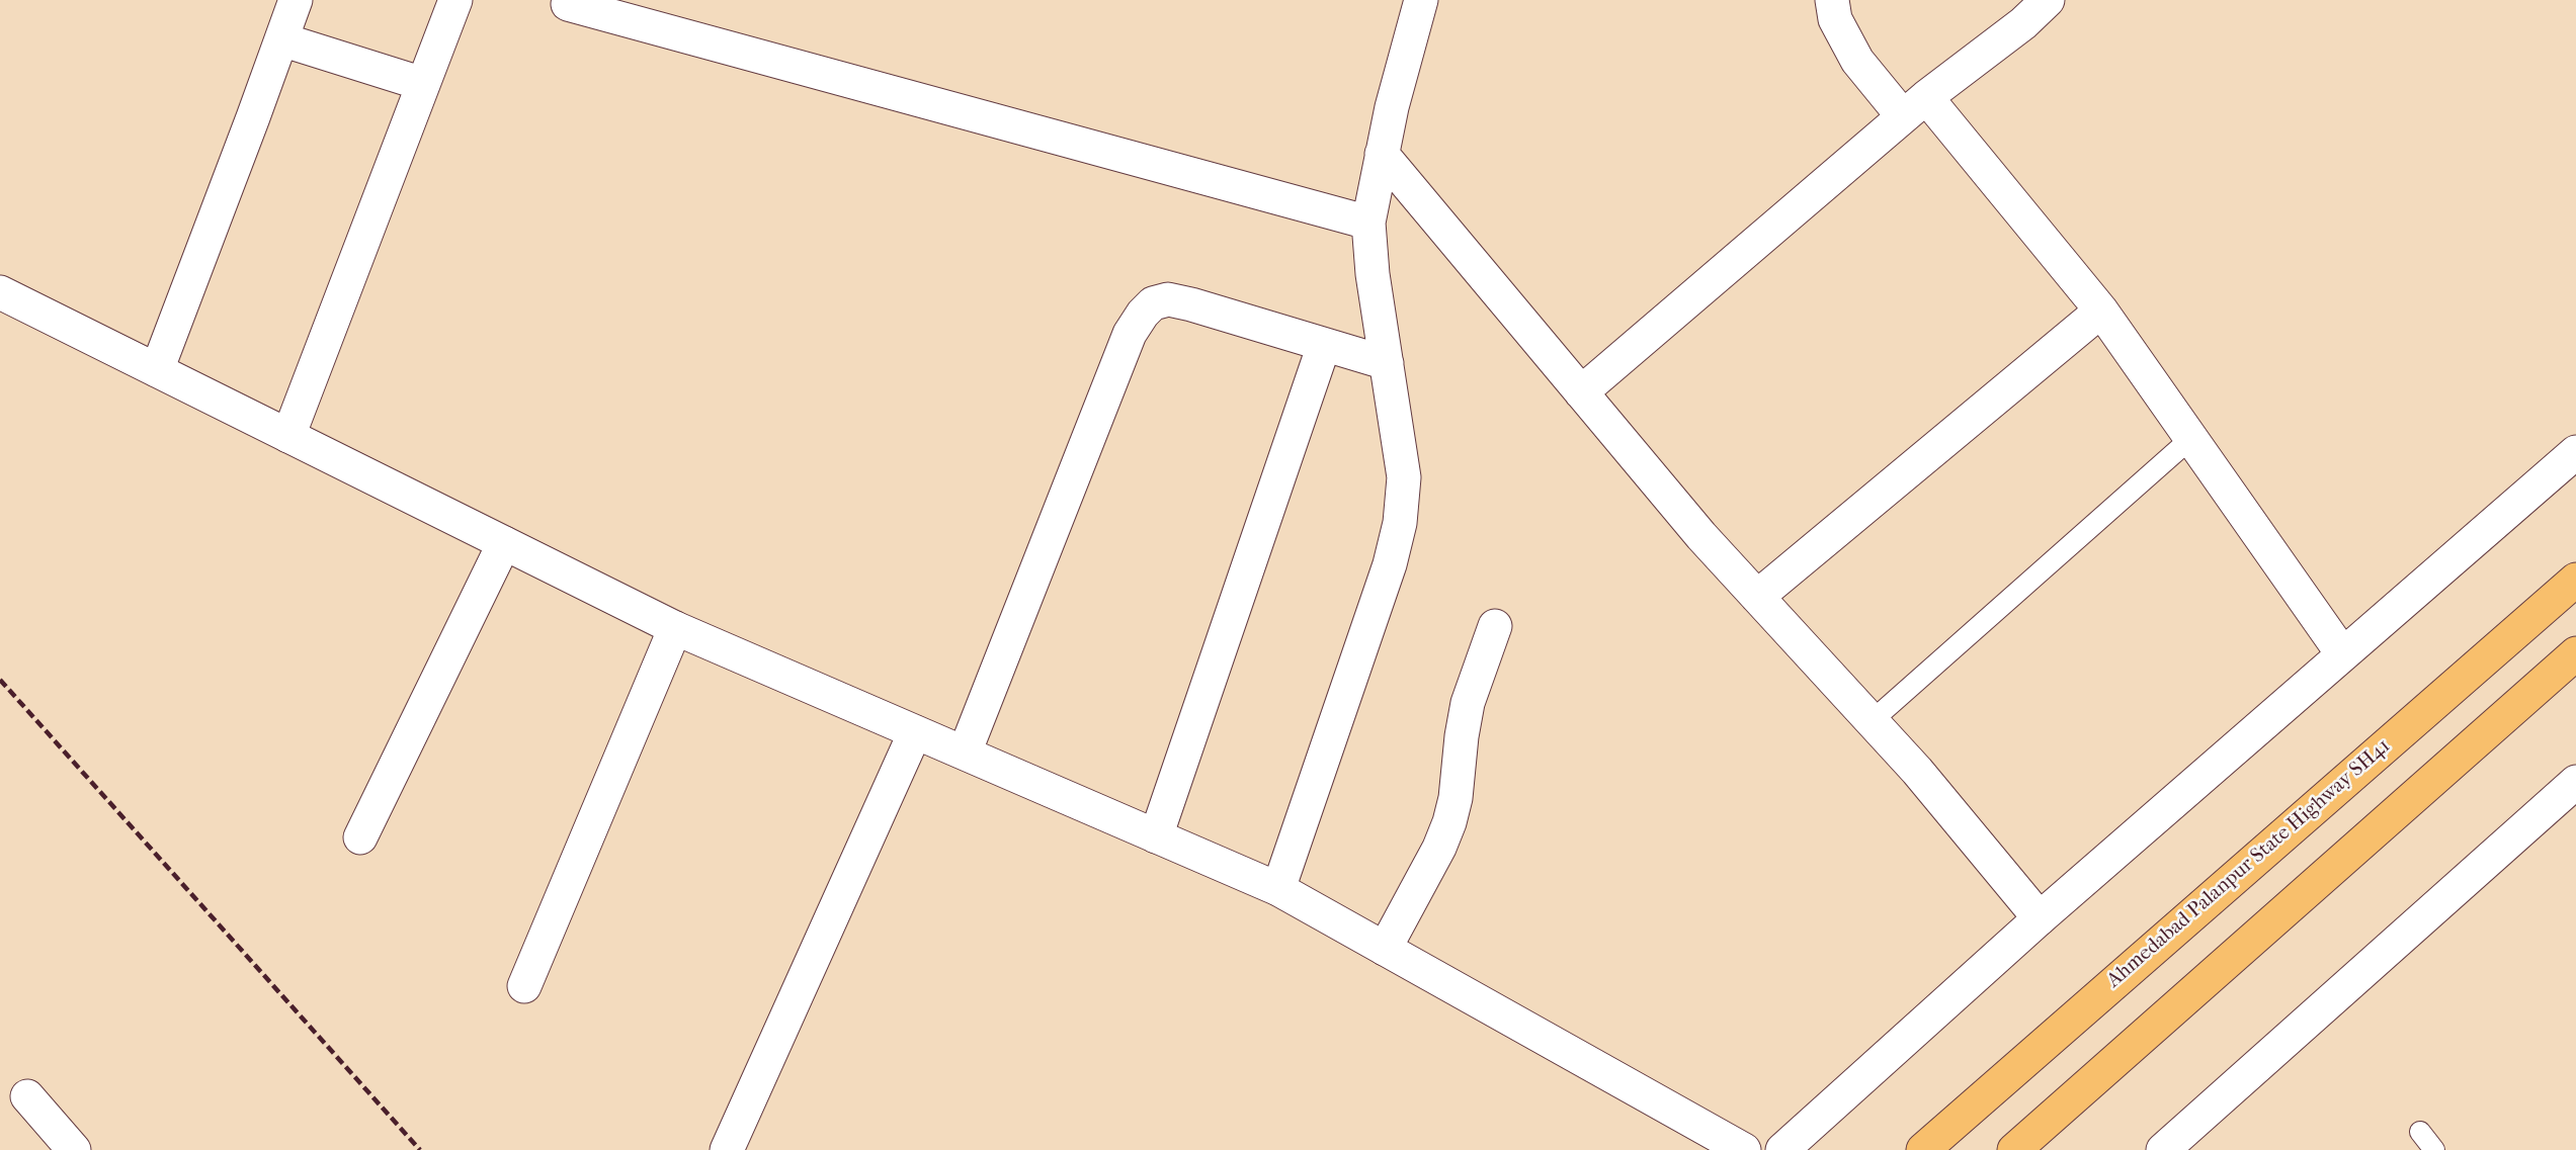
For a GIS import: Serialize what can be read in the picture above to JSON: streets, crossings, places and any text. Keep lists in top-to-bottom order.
{
  "streets": {
    "main road": ["Ahmedabad Palanpur State Highway SH41"]
  }
}
